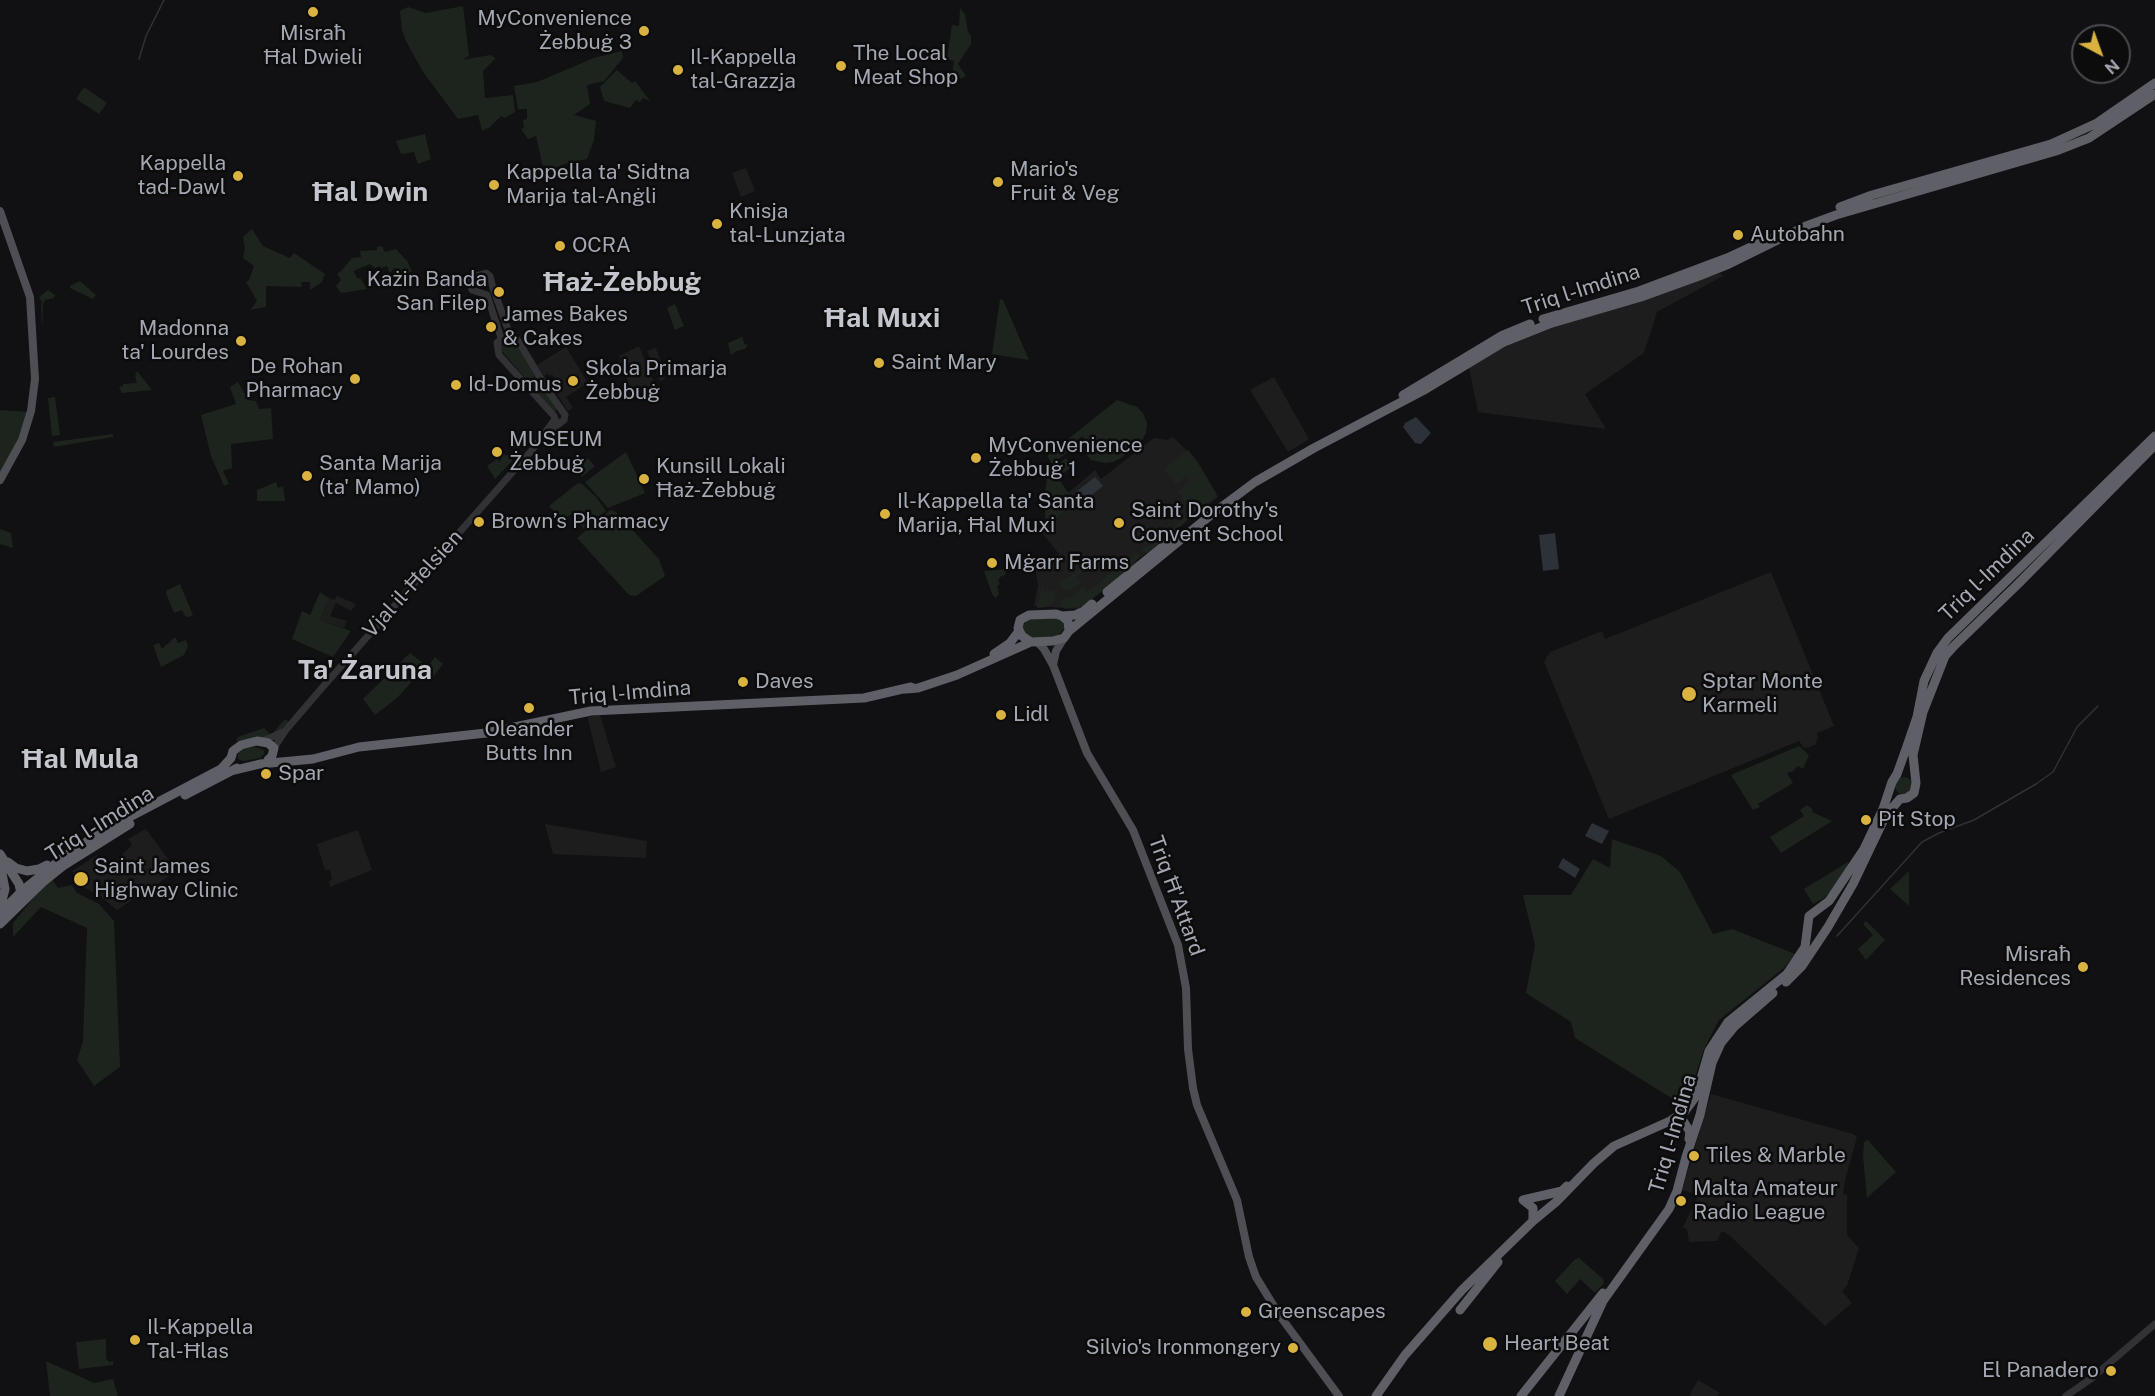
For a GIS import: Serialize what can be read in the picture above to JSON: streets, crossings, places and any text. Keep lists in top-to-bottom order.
{
  "streets": {
    "highway": ["Triq l-Imdina"],
    "main road": ["Triq Ħ'Attard"],
    "street": ["Vjal il-Ħelsien"]
  },
  "crossings": [
    ["Triq l-Imdina", "Vjal il-Ħelsien"],
    ["Triq l-Imdina", "Triq Ħ'Attard"]
  ],
  "districts": [
    "Ħal Dwin",
    "Ħaż-Żebbuġ",
    "Ħal Muxi",
    "Ta' Żaruna",
    "Ħal Mula"
  ],
  "places": [
    "Misraħ Ħal Dwieli",
    "MyConvenience Żebbuġ 3",
    "The Local Meat Shop",
    "Il-Kappella tal-Grazzja",
    "Kappella tad-Dawl",
    "Mario's Fruit & Veg",
    "Kappella ta' Sidtna Marija tal-Anġli",
    "Knisja tal-Lunzjata",
    "Autobahn",
    "OCRA",
    "Każin Banda San Filep",
    "James Bakes & Cakes",
    "Madonna ta' Lourdes",
    "Saint Mary",
    "De Rohan Pharmacy",
    "Skola Primarja Żebbuġ",
    "Id-Domus",
    "MUSEUM Żebbuġ",
    "MyConvenience Żebbuġ 1",
    "Santa Marija (ta' Mamo)",
    "Kunsill Lokali Ħaż-Żebbuġ",
    "Il-Kappella ta' Santa Marija, Ħal Muxi",
    "Brown’s Pharmacy",
    "Saint Dorothy's Convent School",
    "Mġarr Farms",
    "Daves",
    "Sptar Monte Karmeli",
    "Oleander Butts Inn",
    "Lidl",
    "Spar",
    "Pit Stop",
    "Saint James Highway Clinic",
    "Misraħ Residences",
    "Tiles & Marble",
    "Malta Amateur Radio League",
    "Greenscapes",
    "Il-Kappella Tal-Ħlas",
    "Heart Beat",
    "Silvio's Ironmongery",
    "El Panadero"
  ],
  "north": "bottom right"
}
